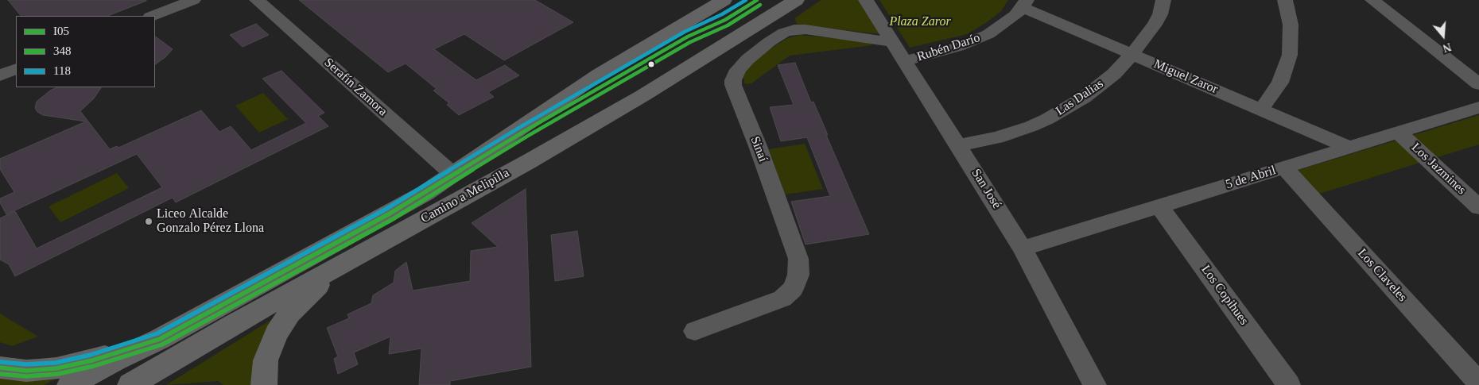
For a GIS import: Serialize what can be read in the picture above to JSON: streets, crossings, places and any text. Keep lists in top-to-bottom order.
{
  "streets": {
    "main road": ["Camino a Melipilla"],
    "street": [
      "Rubén Darío",
      "Miguel Zaror",
      "Serafín Zamora",
      "Las Dalias",
      "Sinaí",
      "Los Jazmines",
      "5 de Abril",
      "San José",
      "Los Claveles",
      "Los Copihues"
    ]
  },
  "crossings": [
    ["Rubén Darío", "Miguel Zaror"],
    ["Rubén Darío", "San José"],
    ["Miguel Zaror", "Las Dalias"],
    ["Miguel Zaror", "5 de Abril"],
    ["Serafín Zamora", "Camino a Melipilla"],
    ["Las Dalias", "San José"],
    ["Sinaí", "San José"],
    ["Los Jazmines", "5 de Abril"],
    ["5 de Abril", "San José"],
    ["5 de Abril", "Los Claveles"],
    ["5 de Abril", "Los Copihues"]
  ],
  "parks": ["Plaza Zaror"],
  "places": ["Liceo Alcalde Gonzalo Pérez Llona"],
  "lines": ["transit line I05", "transit line 118", "transit line 348"],
  "legend": ["I05", "348", "118"],
  "north": "bottom"
}
